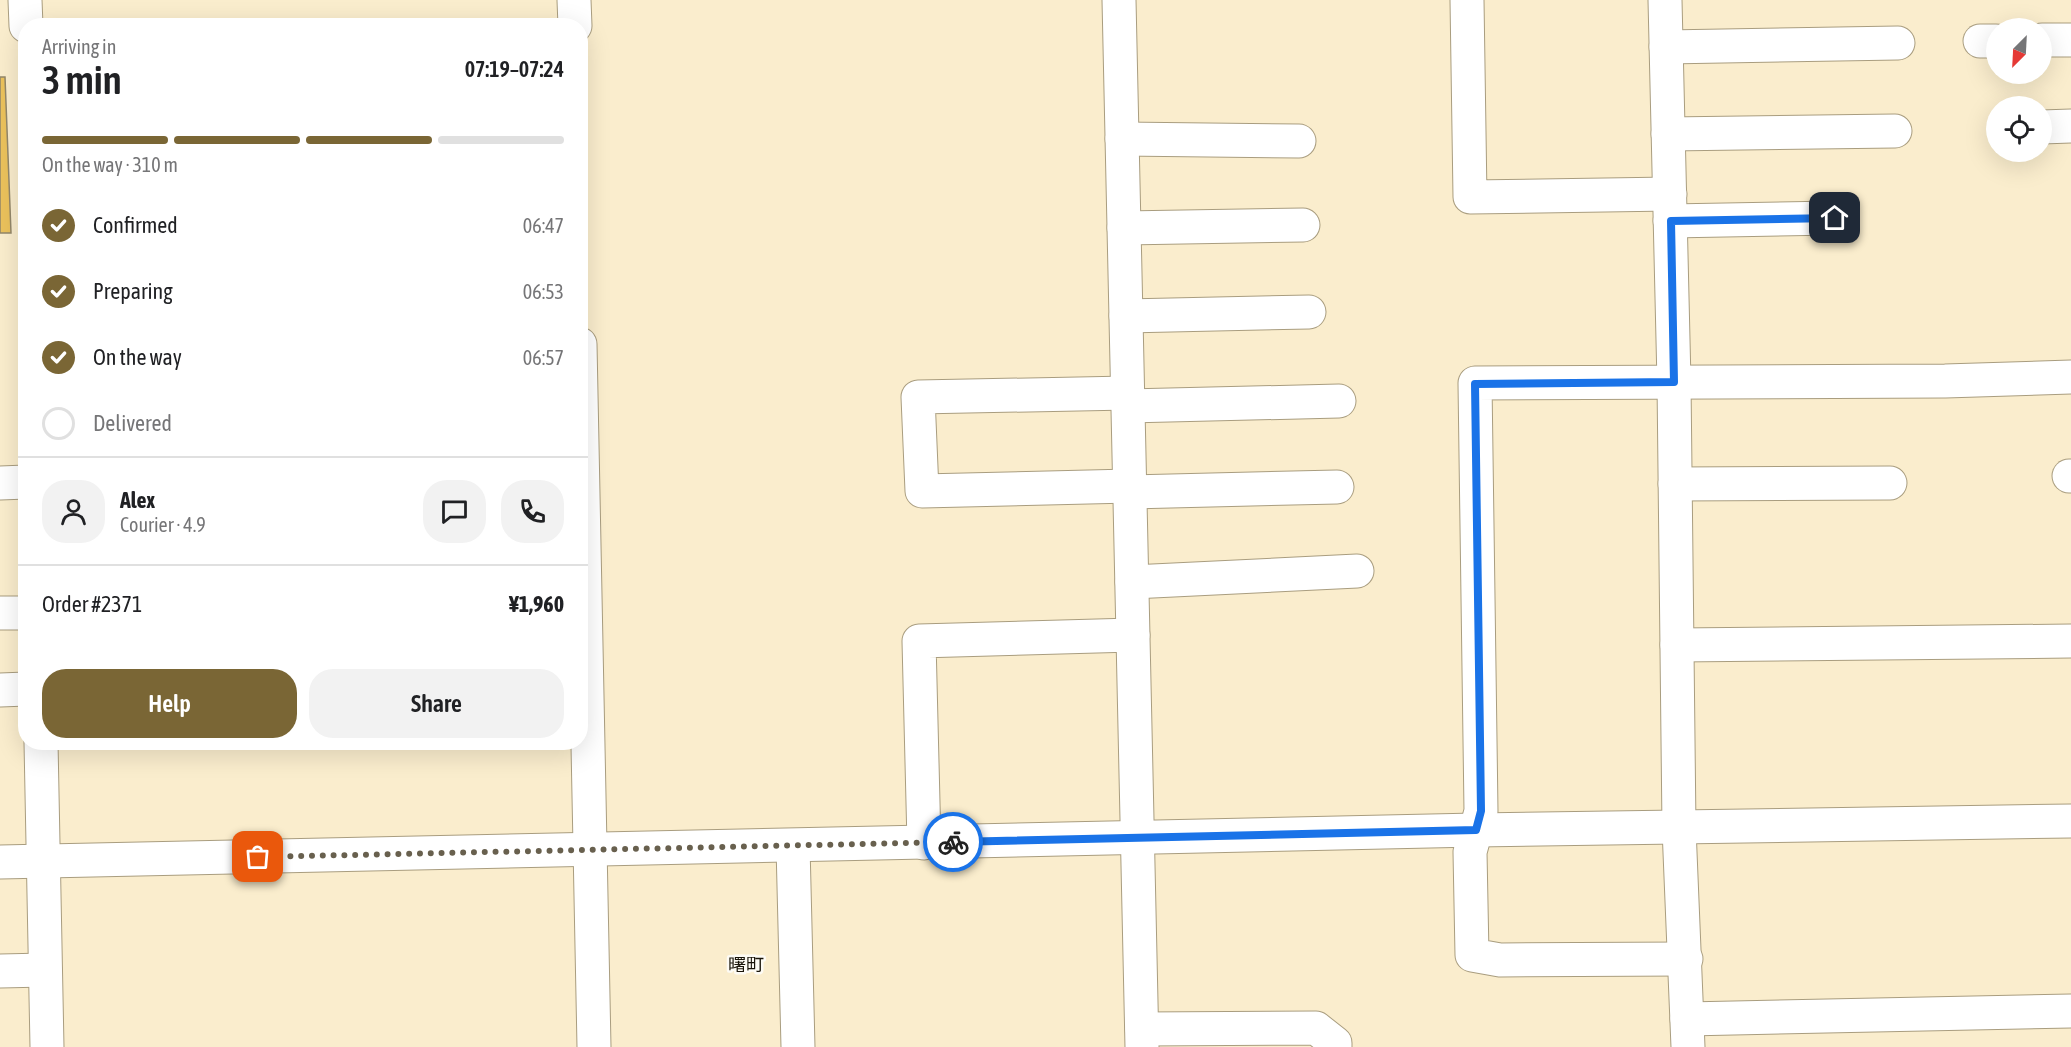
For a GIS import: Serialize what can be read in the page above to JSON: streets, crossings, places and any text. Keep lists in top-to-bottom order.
{
  "districts": ["曙町"],
  "north": "bottom left",
  "page": {
    "heading": ["3 min", "Arriving in", "07:19–07:24"],
    "panel": [
      "Alex",
      "Courier · 4.9",
      "Order #2371",
      "¥1,960"
    ],
    "bar": "On the way · 310 m",
    "list": [
      ["Confirmed", "06:47"],
      ["Preparing", "06:53"],
      ["On the way", "06:57"],
      "Delivered"
    ],
    "buttons": ["Help", "Share"]
  }
}
